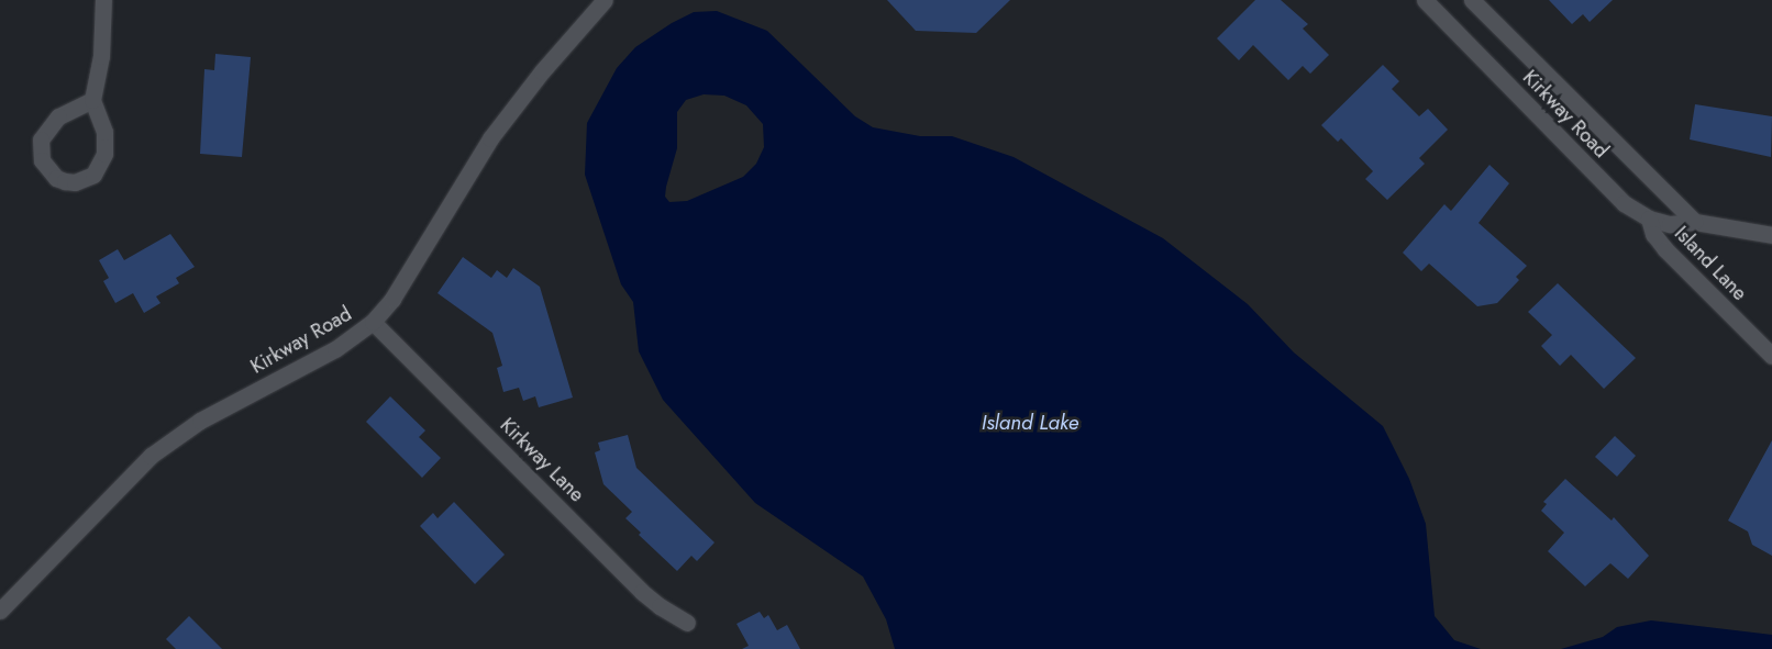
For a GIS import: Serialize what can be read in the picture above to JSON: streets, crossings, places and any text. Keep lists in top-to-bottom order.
{
  "streets": {
    "street": ["Kirkway Road", "Island Lane", "Kirkway Lane"]
  },
  "crossings": [
    ["Kirkway Road", "Island Lane"],
    ["Kirkway Road", "Kirkway Lane"]
  ],
  "water": ["Island Lake"]
}
